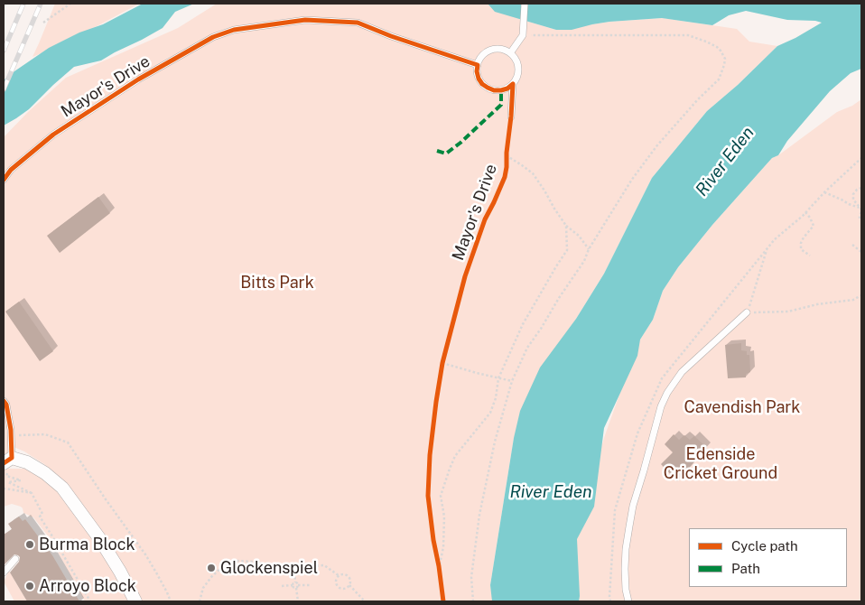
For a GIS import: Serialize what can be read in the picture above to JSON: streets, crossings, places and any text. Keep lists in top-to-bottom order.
{
  "streets": {
    "lane": ["Mayor's Drive"]
  },
  "water": ["River Eden"],
  "parks": ["Bitts Park", "Cavendish Park", "Edenside Cricket Ground"],
  "places": ["Burma Block", "Glockenspiel", "Arroyo Block"],
  "legend": ["Cycle path", "Path"]
}
